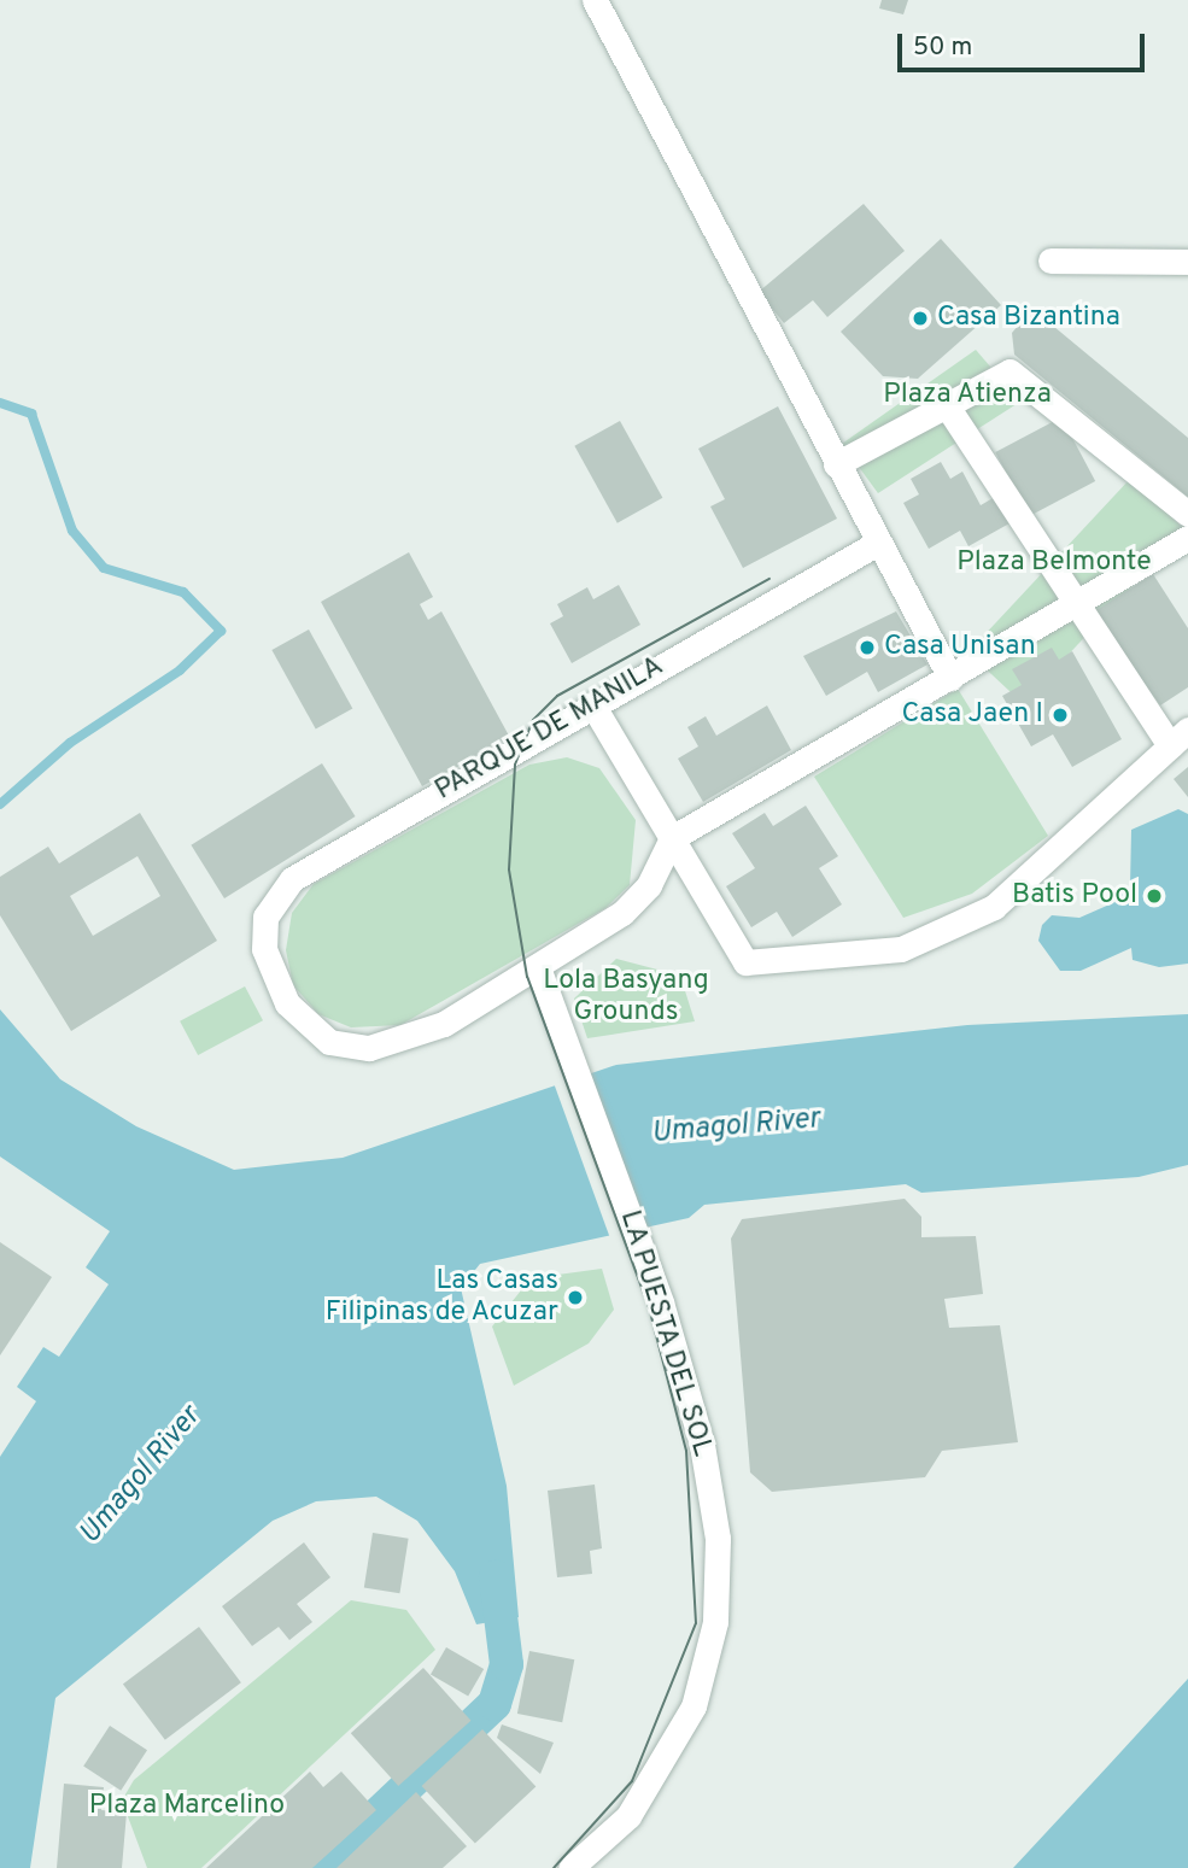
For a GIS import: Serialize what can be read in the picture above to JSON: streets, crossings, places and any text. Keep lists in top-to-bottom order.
{
  "streets": {
    "street": ["PARQUE DE MANILA", "LA PUESTA DEL SOL"]
  },
  "crossings": [
    ["PARQUE DE MANILA", "LA PUESTA DEL SOL"]
  ],
  "water": ["Umagol River"],
  "parks": [
    "Plaza Atienza",
    "Plaza Belmonte",
    "Lola Basyang Grounds",
    "Plaza Marcelino"
  ],
  "places": [
    "Casa Bizantina",
    "Casa Unisan",
    "Casa Jaen I",
    "Batis Pool",
    "Las Casas Filipinas de Acuzar"
  ],
  "scale_bar": "50 m"
}
